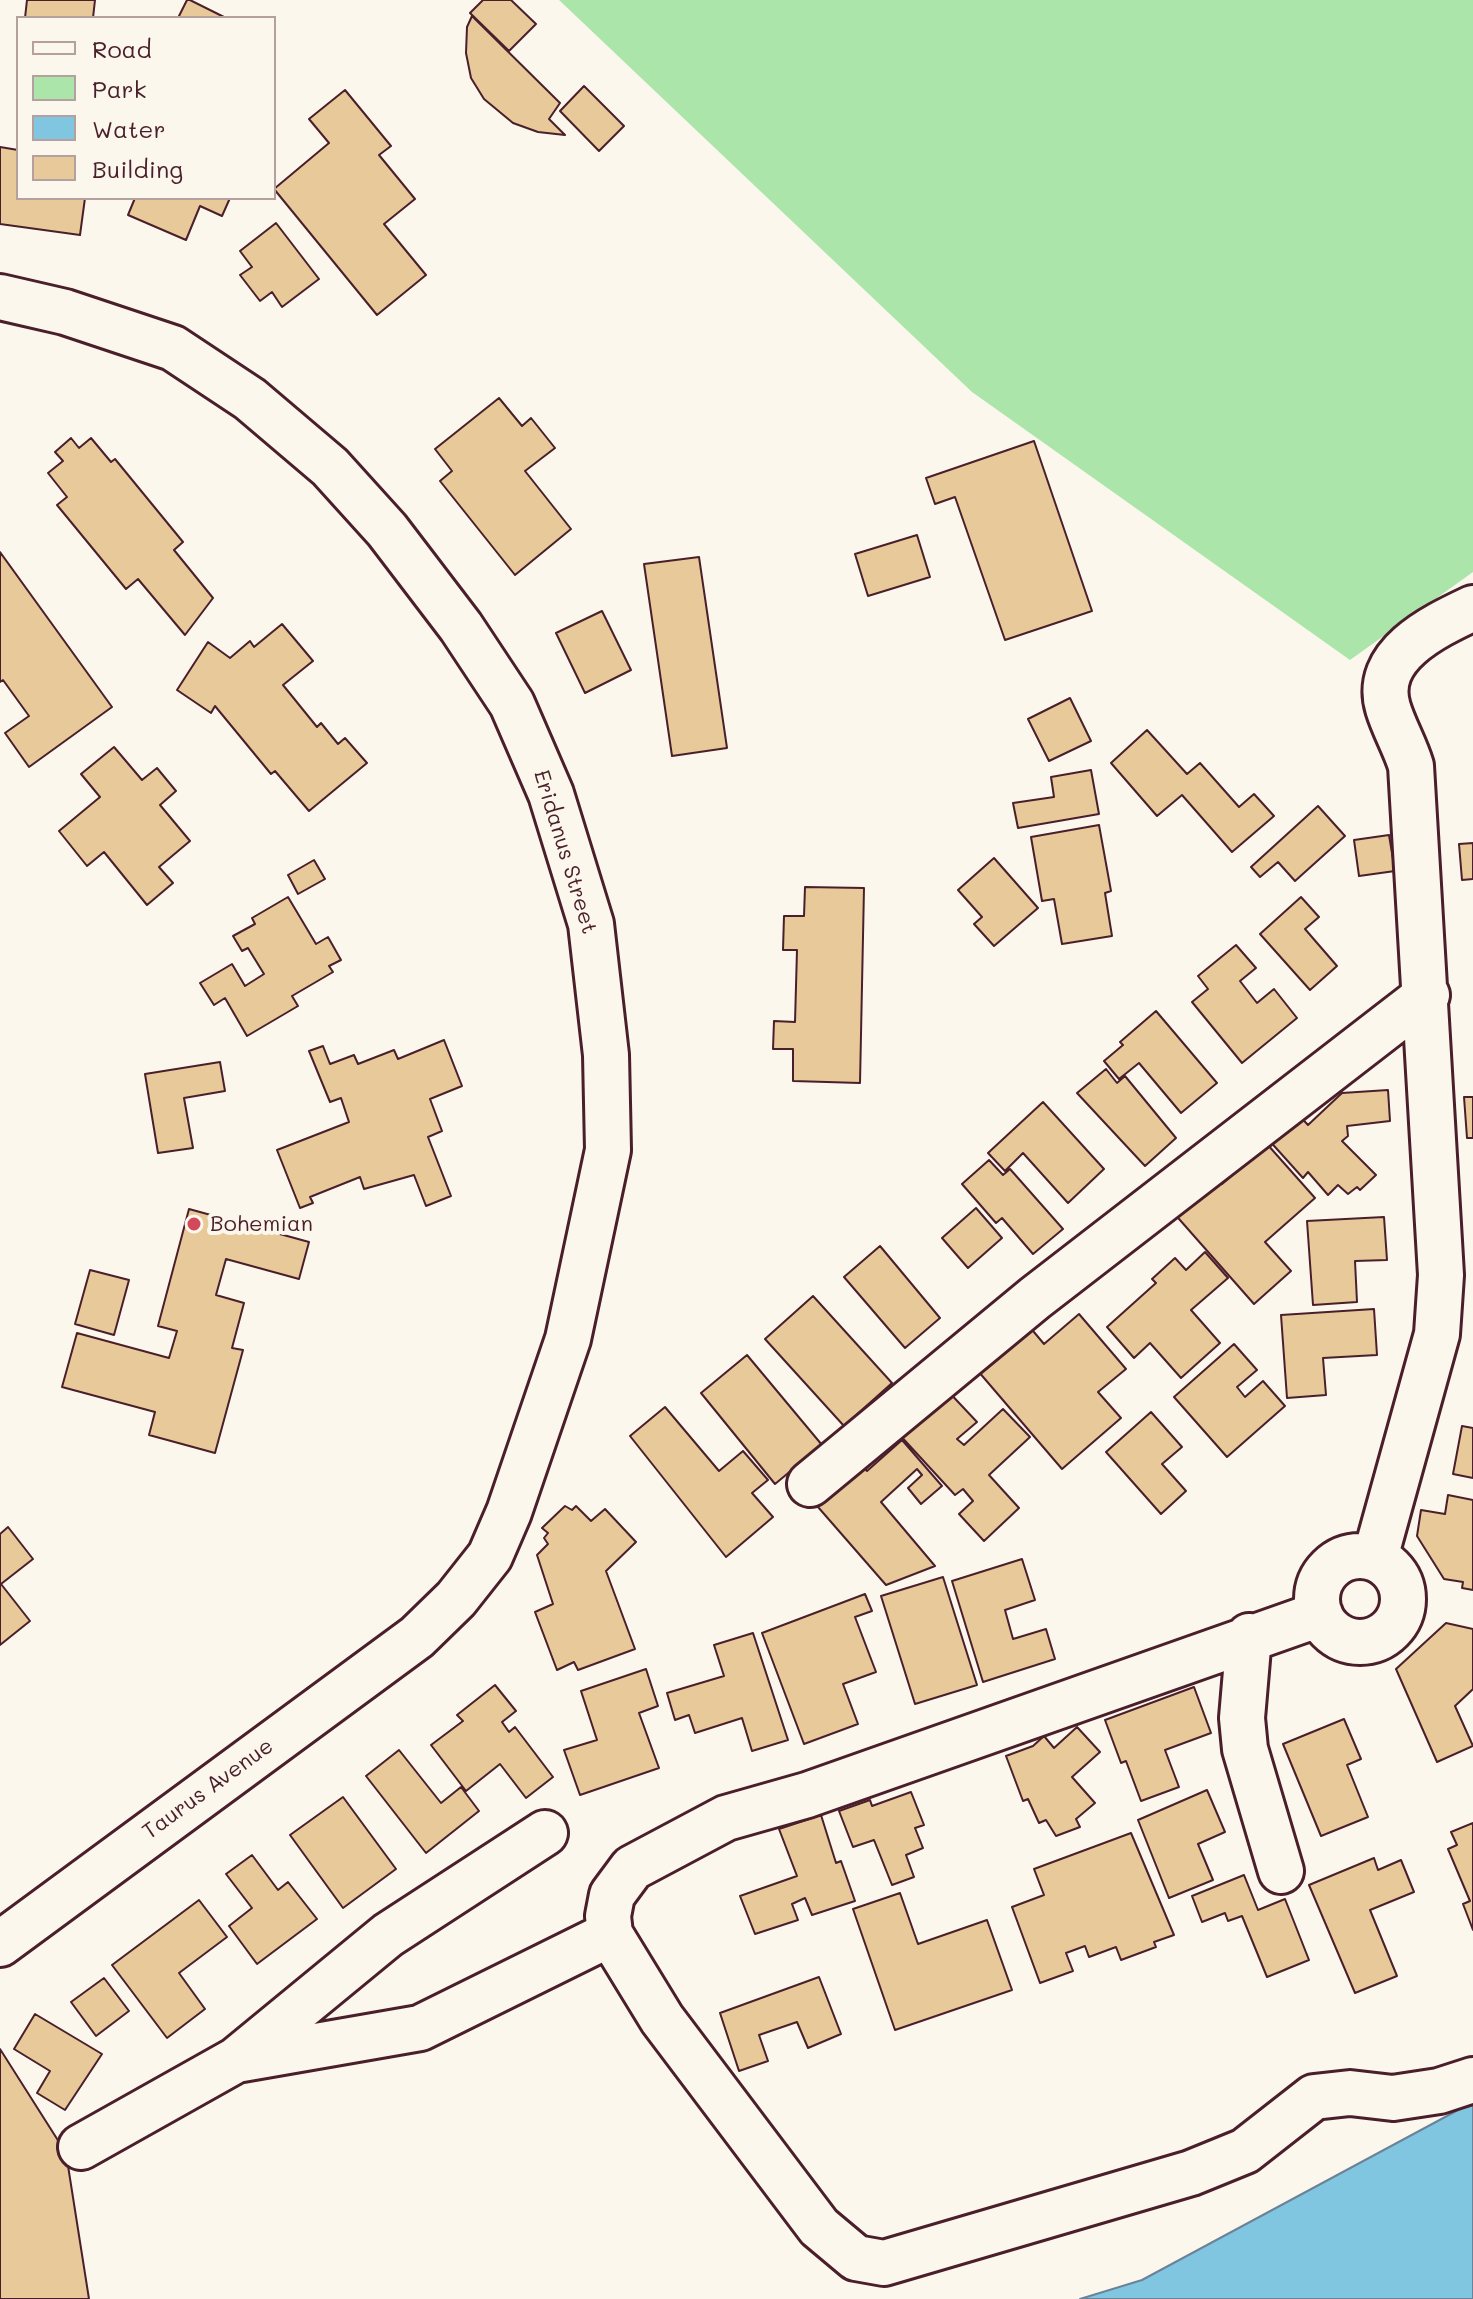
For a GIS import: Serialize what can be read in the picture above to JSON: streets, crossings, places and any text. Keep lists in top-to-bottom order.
{
  "streets": {
    "street": ["Eridanus Street", "Taurus Avenue"]
  },
  "crossings": [
    ["Eridanus Street", "Taurus Avenue"]
  ],
  "places": ["Bohemian"],
  "legend": [
    "Road",
    "Park",
    "Water",
    "Building"
  ]
}
